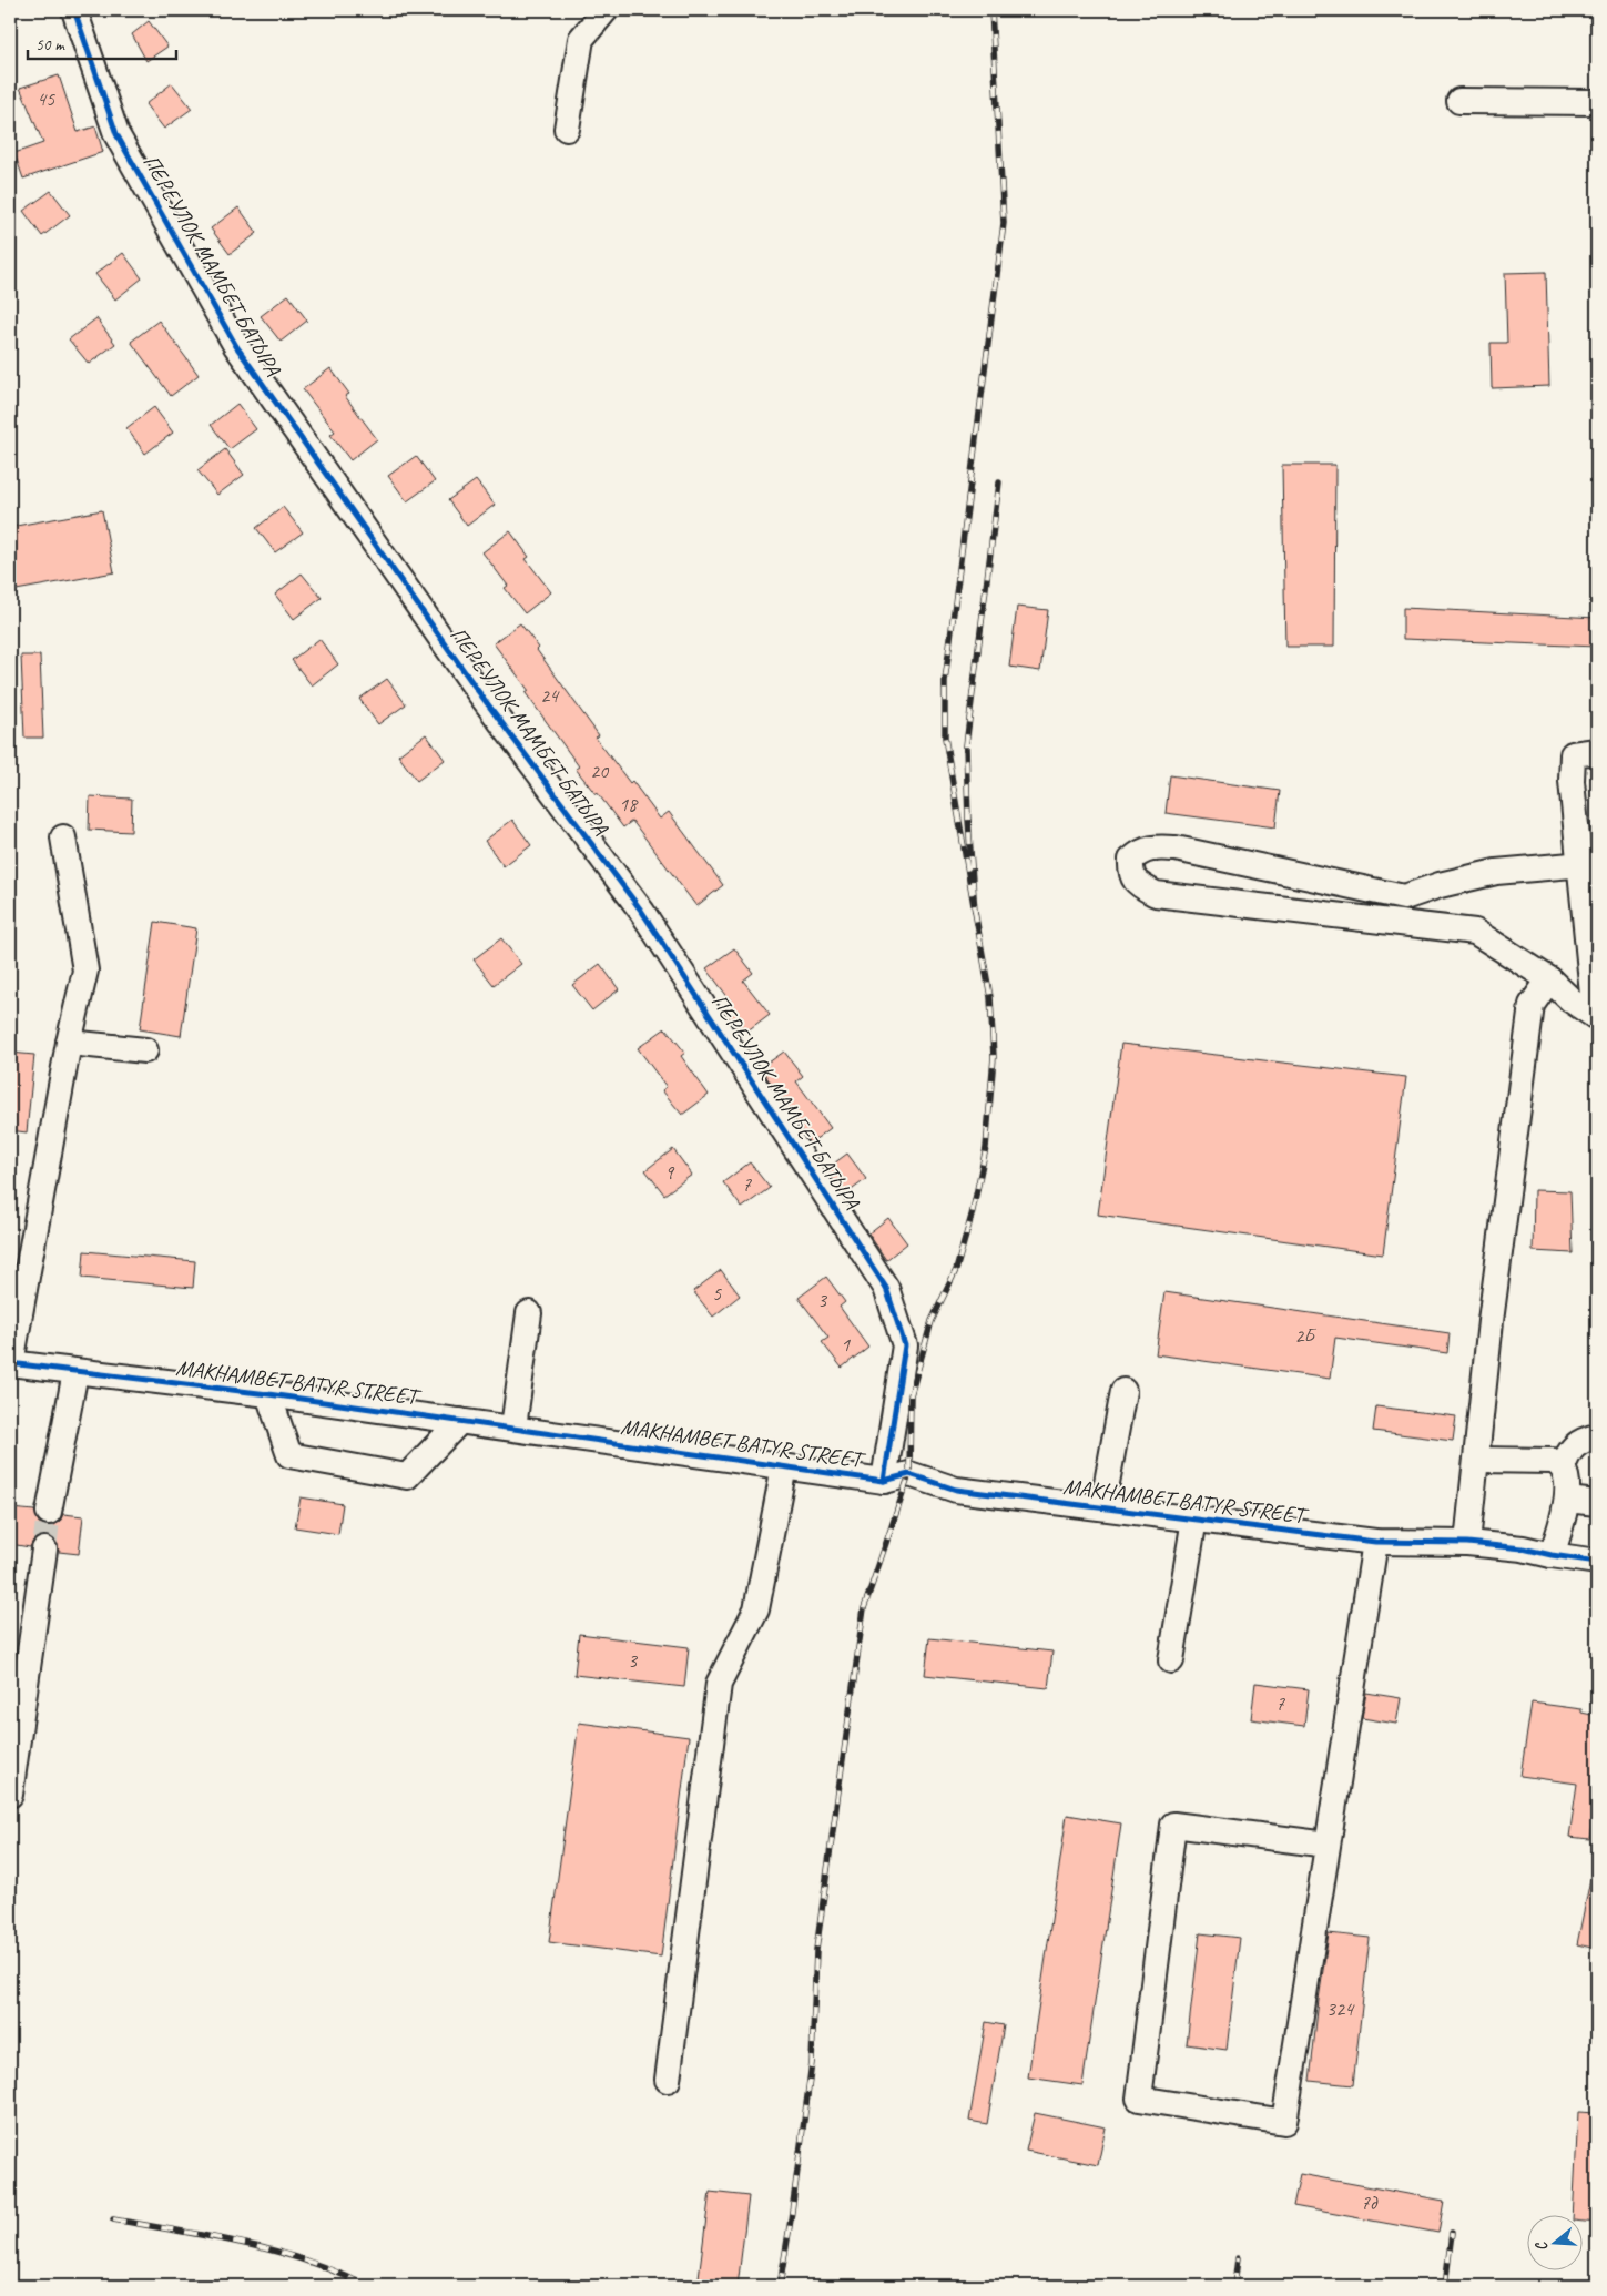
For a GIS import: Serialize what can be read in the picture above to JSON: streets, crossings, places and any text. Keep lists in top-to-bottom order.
{
  "streets": {
    "street": ["ПЕРЕУЛОК МАМБЕТ БАТЫРА", "MAKHAMBET BATYR STREET"]
  },
  "crossings": [
    ["ПЕРЕУЛОК МАМБЕТ БАТЫРА", "MAKHAMBET BATYR STREET"]
  ],
  "house_numbers": [
    "45",
    "24",
    "20",
    "18",
    "9",
    "7",
    "5",
    "3",
    "2Б",
    "1",
    "3",
    "7",
    "324",
    "7д"
  ],
  "scale_bar": "50 m",
  "north": "left"
}
